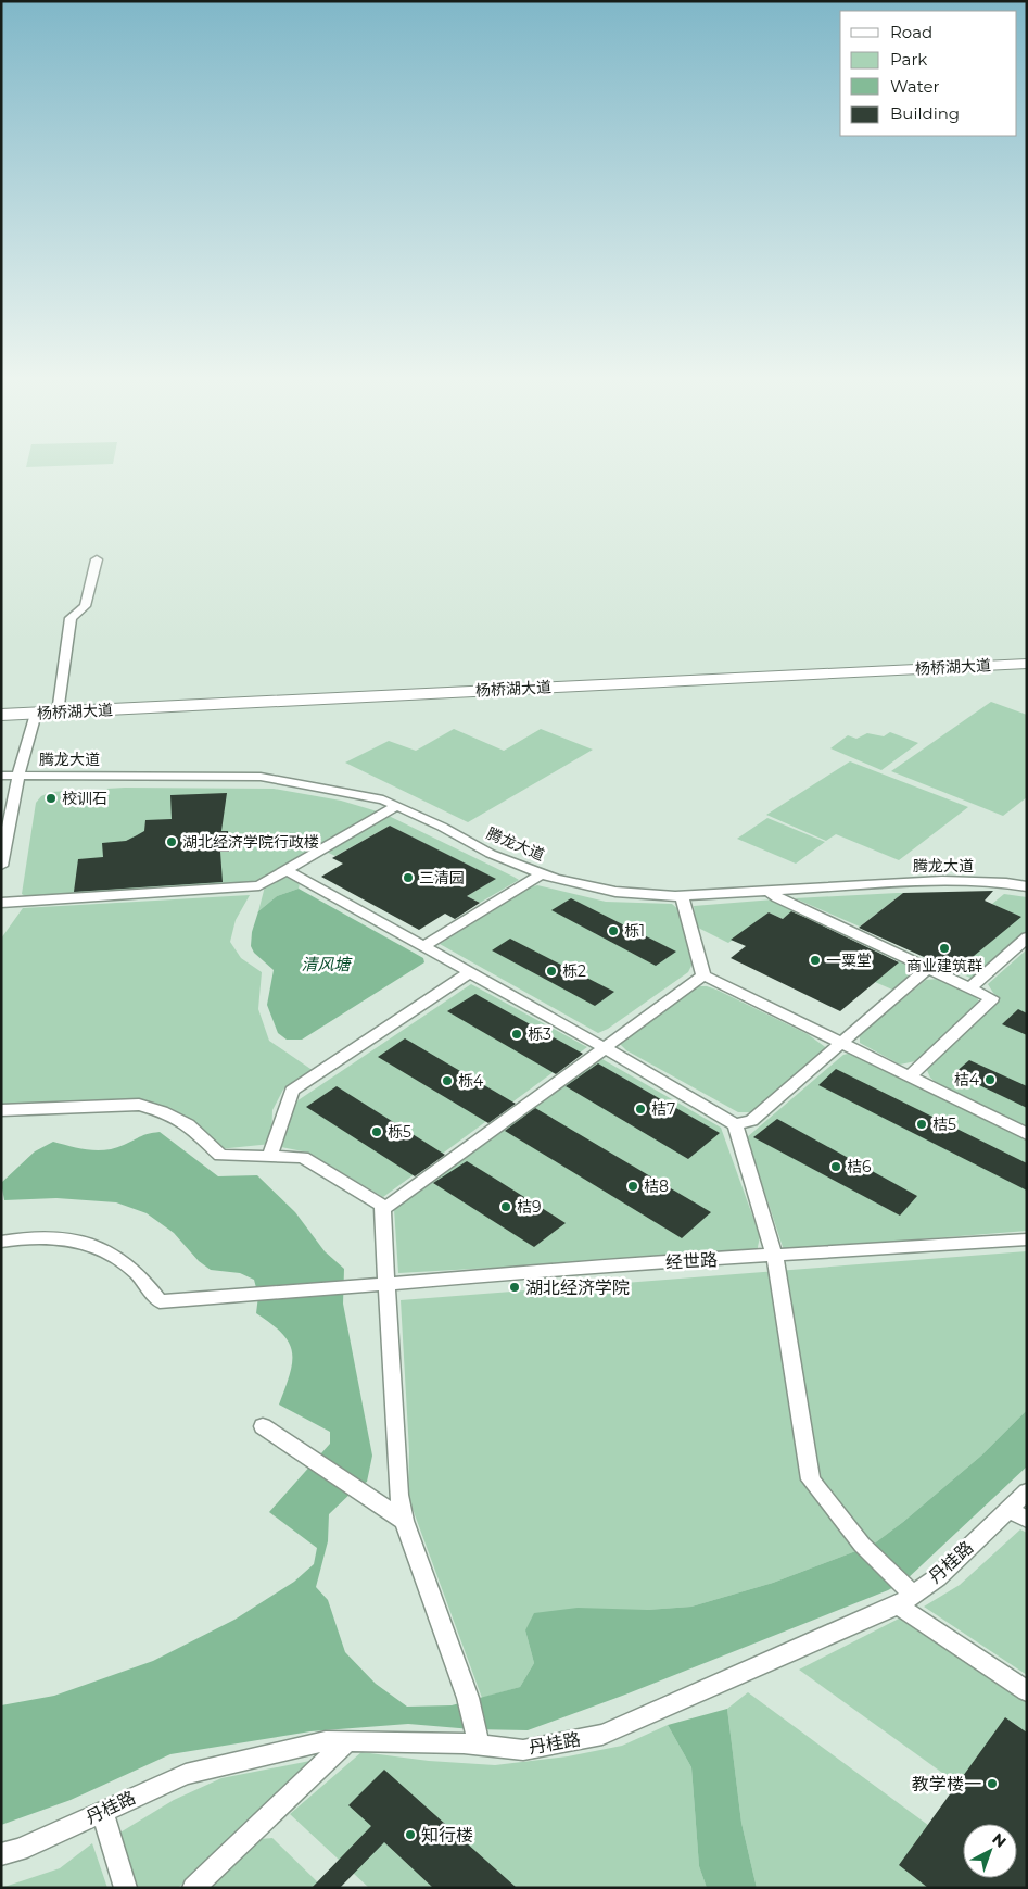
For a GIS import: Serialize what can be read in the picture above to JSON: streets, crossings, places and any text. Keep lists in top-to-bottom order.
{
  "streets": {
    "main road": ["杨桥湖大道"],
    "street": ["腾龙大道", "经世路", "丹桂路"]
  },
  "water": ["清风塘"],
  "places": [
    "校训石",
    "湖北经济学院行政楼",
    "三清园",
    "栎1",
    "商业建筑群",
    "一粟堂",
    "栎2",
    "栎3",
    "桔4",
    "栎4",
    "桔7",
    "桔5",
    "栎5",
    "桔6",
    "桔8",
    "桔9",
    "湖北经济学院",
    "教学楼一",
    "知行楼"
  ],
  "legend": [
    "Road",
    "Park",
    "Water",
    "Building"
  ],
  "north": "top right"
}
